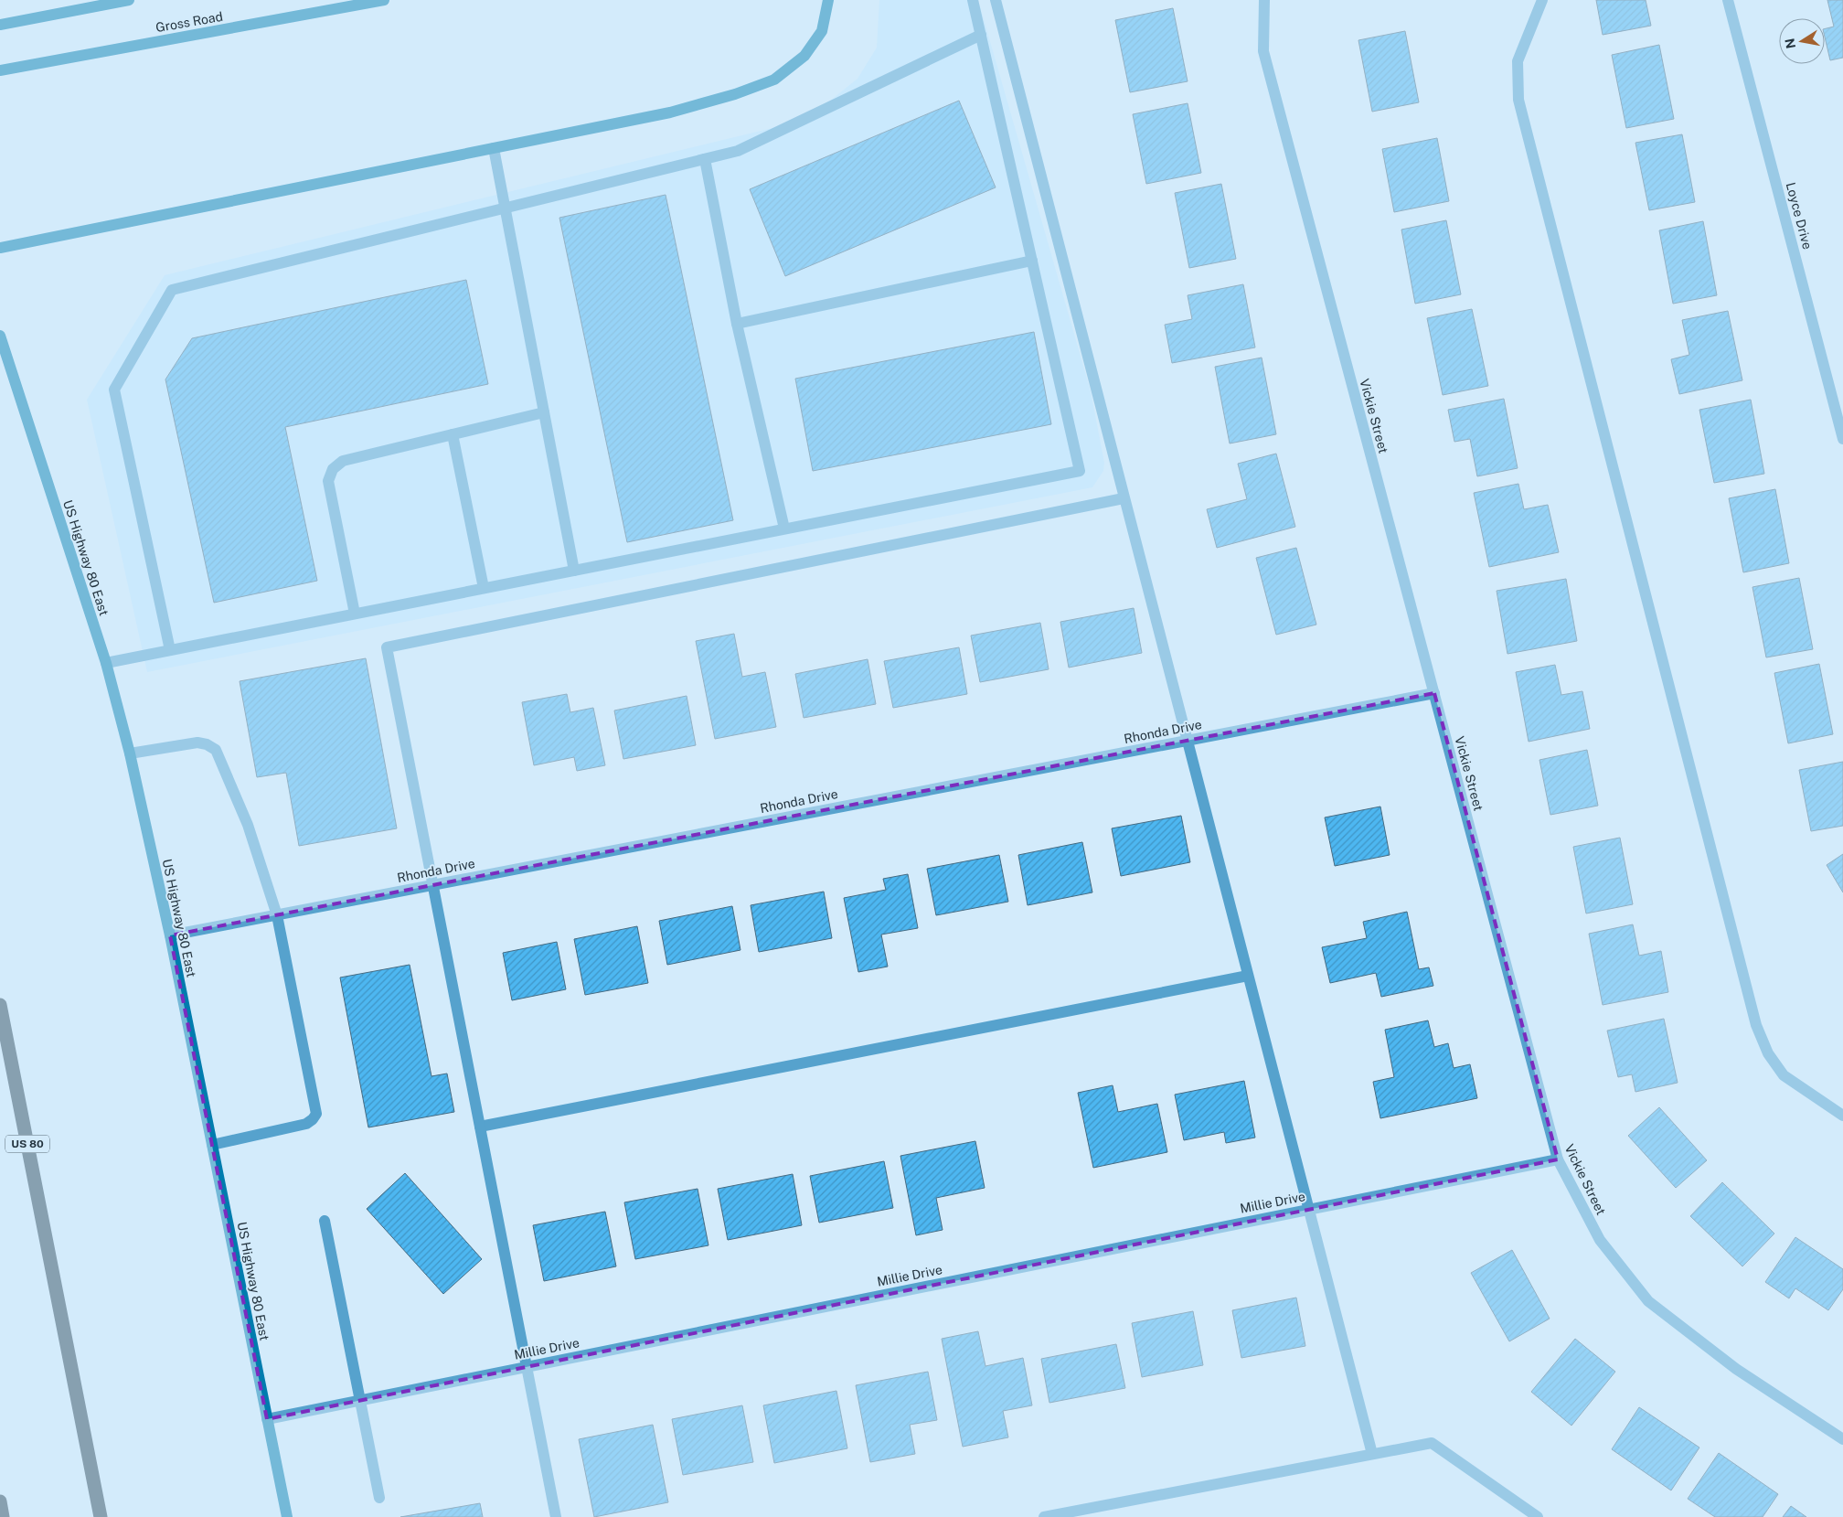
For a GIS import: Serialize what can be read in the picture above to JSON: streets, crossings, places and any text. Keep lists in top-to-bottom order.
{
  "streets": {
    "highway": ["US 80"],
    "main road": ["Gross Road", "US Highway 80 East"],
    "street": [
      "Loyce Drive",
      "Vickie Street",
      "Rhonda Drive",
      "Millie Drive"
    ]
  },
  "crossings": [
    ["Vickie Street", "Rhonda Drive"],
    ["Vickie Street", "Millie Drive"],
    ["US Highway 80 East", "Rhonda Drive"],
    ["US Highway 80 East", "Millie Drive"]
  ],
  "north": "left"
}
